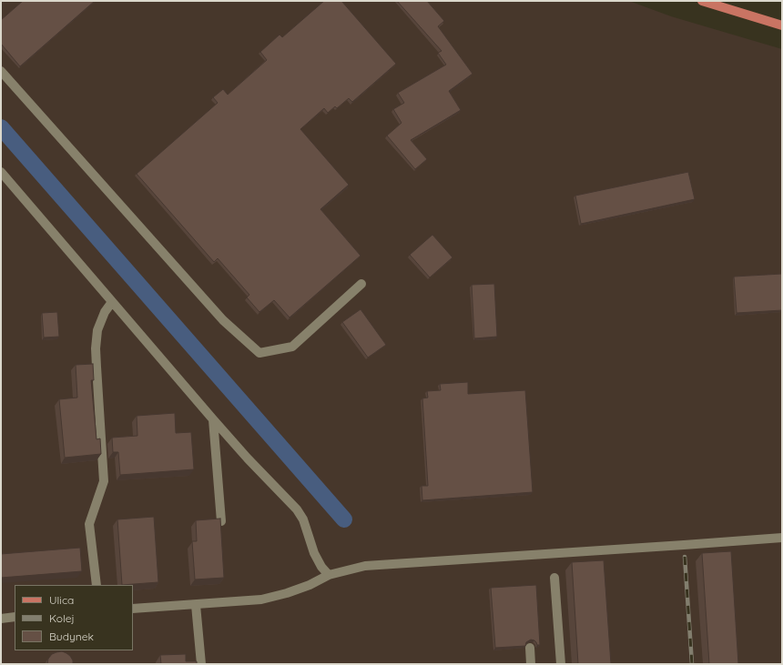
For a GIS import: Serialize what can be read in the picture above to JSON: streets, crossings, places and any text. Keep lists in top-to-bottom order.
{
  "legend": ["Ulica", "Kolej", "Budynek"]
}
